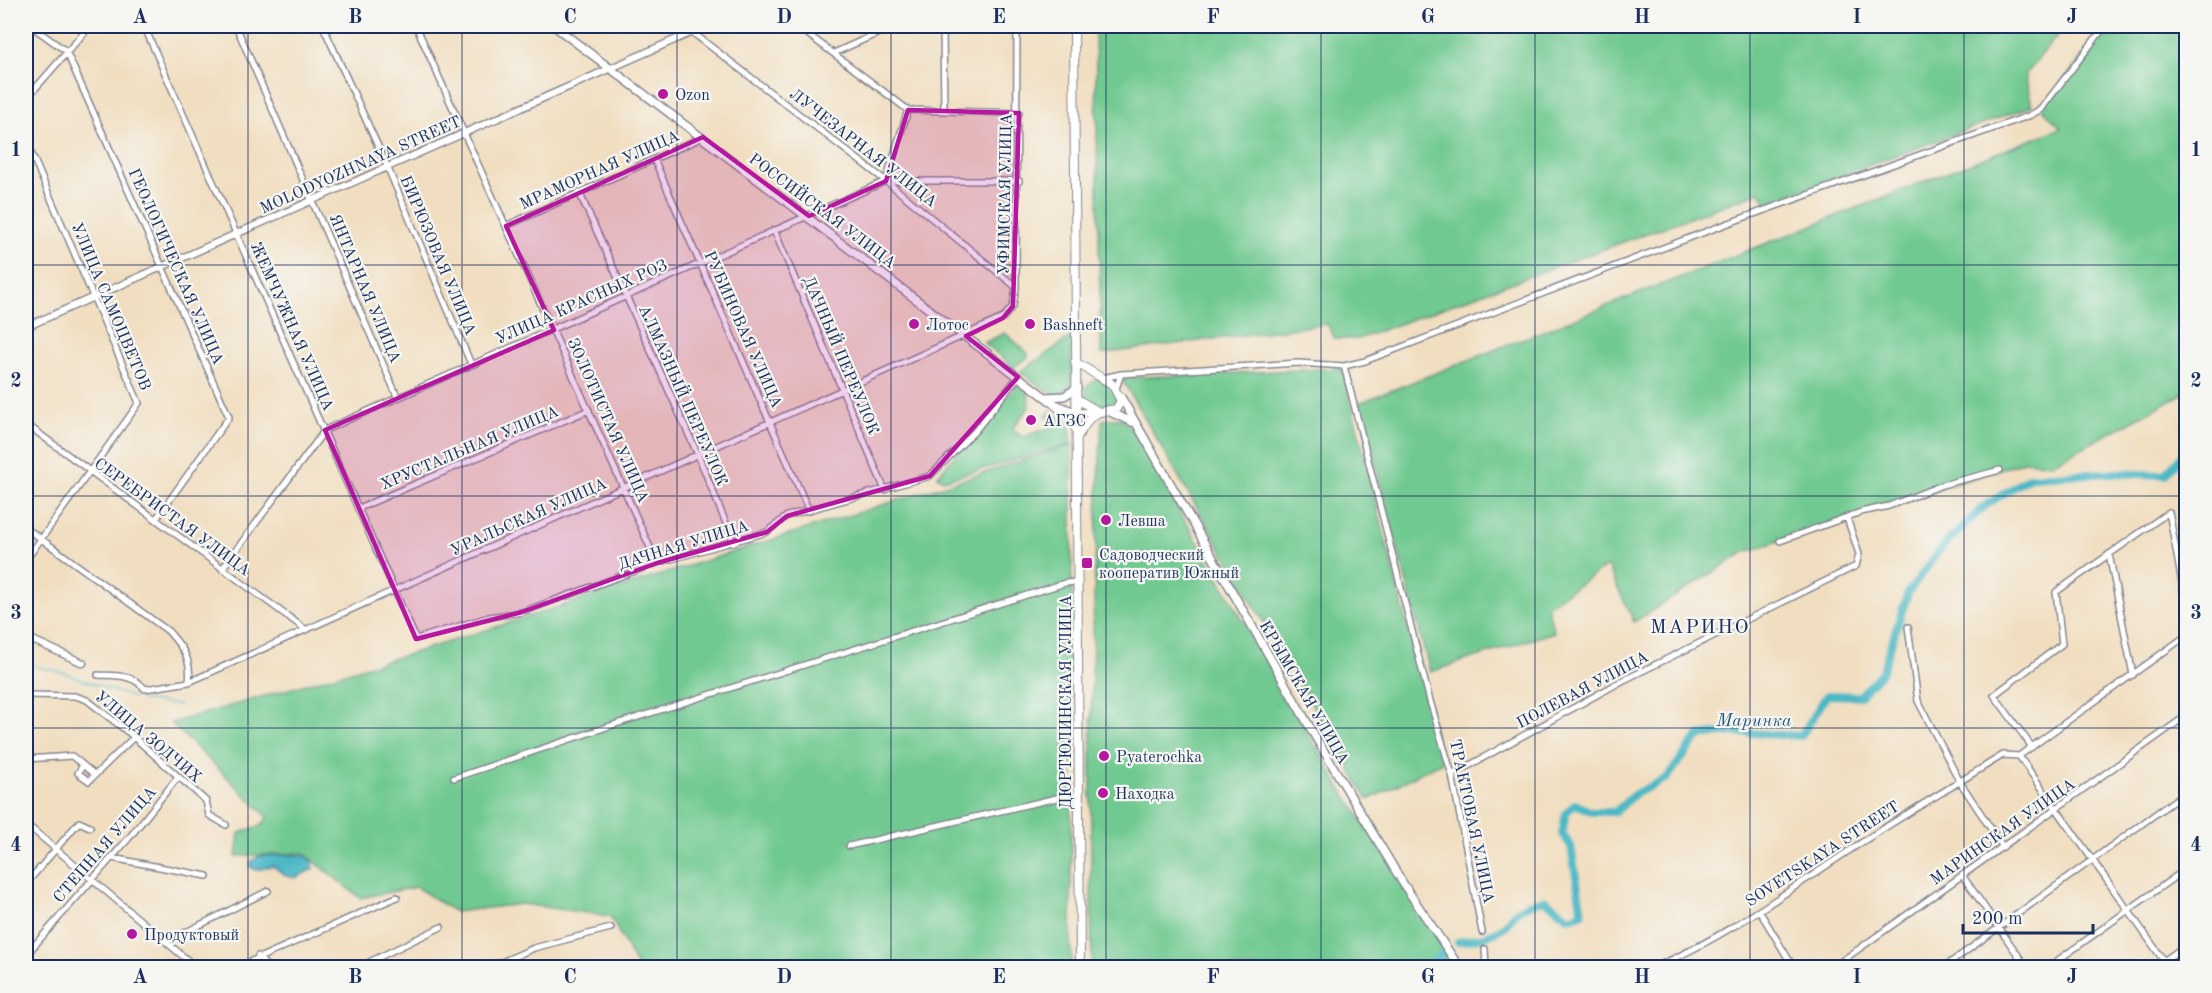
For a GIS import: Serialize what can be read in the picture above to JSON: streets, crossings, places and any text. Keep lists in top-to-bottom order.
{
  "streets": {
    "main road": ["РОССИЙСКАЯ УЛИЦА", "КРЫМСКАЯ УЛИЦА", "ДЮРТЮЛИНСКАЯ УЛИЦА"],
    "street": [
      "ЛУЧЕЗАРНАЯ УЛИЦА",
      "MOLODYOZHNAYA STREET",
      "МРАМОРНАЯ УЛИЦА",
      "УФИМСКАЯ УЛИЦА",
      "БИРЮЗОВАЯ УЛИЦА",
      "ГЕОЛОГИЧЕСКАЯ УЛИЦА",
      "ЯНТАРНАЯ УЛИЦА",
      "УЛИЦА КРАСНЫХ РОЗ",
      "УЛИЦА САМОЦВЕТОВ",
      "ЖЕМЧУЖНАЯ УЛИЦА",
      "РУБИНОВАЯ УЛИЦА",
      "ДАЧНЫЙ ПЕРЕУЛОК",
      "АЛМАЗНЫЙ ПЕРЕУЛОК",
      "ЗОЛОТИСТАЯ УЛИЦА",
      "ХРУСТАЛЬНАЯ УЛИЦА",
      "СЕРЕБРИСТАЯ УЛИЦА",
      "УРАЛЬСКАЯ УЛИЦА",
      "ДАЧНАЯ УЛИЦА",
      "ПОЛЕВАЯ УЛИЦА",
      "УЛИЦА ЗОДЧИХ",
      "ТРАКТОВАЯ УЛИЦА",
      "МАРИНСКАЯ УЛИЦА",
      "СТЕПНАЯ УЛИЦА",
      "SOVETSKAYA STREET"
    ]
  },
  "crossings": [
    ["ЛУЧЕЗАРНАЯ УЛИЦА", "MOLODYOZHNAYA STREET"],
    ["ЛУЧЕЗАРНАЯ УЛИЦА", "УФИМСКАЯ УЛИЦА"],
    ["ЛУЧЕЗАРНАЯ УЛИЦА", "УЛИЦА КРАСНЫХ РОЗ"],
    ["MOLODYOZHNAYA STREET", "РОССИЙСКАЯ УЛИЦА"],
    ["MOLODYOZHNAYA STREET", "БИРЮЗОВАЯ УЛИЦА"],
    ["MOLODYOZHNAYA STREET", "ГЕОЛОГИЧЕСКАЯ УЛИЦА"],
    ["MOLODYOZHNAYA STREET", "ЯНТАРНАЯ УЛИЦА"],
    ["MOLODYOZHNAYA STREET", "УЛИЦА САМОЦВЕТОВ"],
    ["MOLODYOZHNAYA STREET", "ЖЕМЧУЖНАЯ УЛИЦА"],
    ["MOLODYOZHNAYA STREET", "ЗОЛОТИСТАЯ УЛИЦА"],
    ["МРАМОРНАЯ УЛИЦА", "РОССИЙСКАЯ УЛИЦА"],
    ["МРАМОРНАЯ УЛИЦА", "РУБИНОВАЯ УЛИЦА"],
    ["МРАМОРНАЯ УЛИЦА", "АЛМАЗНЫЙ ПЕРЕУЛОК"],
    ["МРАМОРНАЯ УЛИЦА", "ЗОЛОТИСТАЯ УЛИЦА"],
    ["УФИМСКАЯ УЛИЦА", "РОССИЙСКАЯ УЛИЦА"],
    ["УФИМСКАЯ УЛИЦА", "УЛИЦА КРАСНЫХ РОЗ"],
    ["УФИМСКАЯ УЛИЦА", "УРАЛЬСКАЯ УЛИЦА"],
    ["РОССИЙСКАЯ УЛИЦА", "УЛИЦА КРАСНЫХ РОЗ"],
    ["РОССИЙСКАЯ УЛИЦА", "УРАЛЬСКАЯ УЛИЦА"],
    ["РОССИЙСКАЯ УЛИЦА", "ДАЧНАЯ УЛИЦА"],
    ["РОССИЙСКАЯ УЛИЦА", "ДЮРТЮЛИНСКАЯ УЛИЦА"],
    ["БИРЮЗОВАЯ УЛИЦА", "УЛИЦА КРАСНЫХ РОЗ"],
    ["ГЕОЛОГИЧЕСКАЯ УЛИЦА", "СЕРЕБРИСТАЯ УЛИЦА"],
    ["ЯНТАРНАЯ УЛИЦА", "УЛИЦА КРАСНЫХ РОЗ"],
    ["УЛИЦА КРАСНЫХ РОЗ", "ЖЕМЧУЖНАЯ УЛИЦА"],
    ["УЛИЦА КРАСНЫХ РОЗ", "РУБИНОВАЯ УЛИЦА"],
    ["УЛИЦА КРАСНЫХ РОЗ", "ДАЧНЫЙ ПЕРЕУЛОК"],
    ["УЛИЦА КРАСНЫХ РОЗ", "АЛМАЗНЫЙ ПЕРЕУЛОК"],
    ["УЛИЦА КРАСНЫХ РОЗ", "ЗОЛОТИСТАЯ УЛИЦА"],
    ["УЛИЦА КРАСНЫХ РОЗ", "СЕРЕБРИСТАЯ УЛИЦА"],
    ["УЛИЦА САМОЦВЕТОВ", "СЕРЕБРИСТАЯ УЛИЦА"],
    ["ЖЕМЧУЖНАЯ УЛИЦА", "ХРУСТАЛЬНАЯ УЛИЦА"],
    ["ЖЕМЧУЖНАЯ УЛИЦА", "УРАЛЬСКАЯ УЛИЦА"],
    ["ЖЕМЧУЖНАЯ УЛИЦА", "ДАЧНАЯ УЛИЦА"],
    ["РУБИНОВАЯ УЛИЦА", "УРАЛЬСКАЯ УЛИЦА"],
    ["РУБИНОВАЯ УЛИЦА", "ДАЧНАЯ УЛИЦА"],
    ["ДАЧНЫЙ ПЕРЕУЛОК", "УРАЛЬСКАЯ УЛИЦА"],
    ["ДАЧНЫЙ ПЕРЕУЛОК", "ДАЧНАЯ УЛИЦА"],
    ["АЛМАЗНЫЙ ПЕРЕУЛОК", "УРАЛЬСКАЯ УЛИЦА"],
    ["АЛМАЗНЫЙ ПЕРЕУЛОК", "ДАЧНАЯ УЛИЦА"],
    ["ЗОЛОТИСТАЯ УЛИЦА", "ХРУСТАЛЬНАЯ УЛИЦА"],
    ["ЗОЛОТИСТАЯ УЛИЦА", "УРАЛЬСКАЯ УЛИЦА"],
    ["ЗОЛОТИСТАЯ УЛИЦА", "ДАЧНАЯ УЛИЦА"],
    ["СЕРЕБРИСТАЯ УЛИЦА", "УРАЛЬСКАЯ УЛИЦА"],
    ["ПОЛЕВАЯ УЛИЦА", "ТРАКТОВАЯ УЛИЦА"],
    ["КРЫМСКАЯ УЛИЦА", "ДЮРТЮЛИНСКАЯ УЛИЦА"],
    ["УЛИЦА ЗОДЧИХ", "СТЕПНАЯ УЛИЦА"]
  ],
  "districts": ["МАРИНО"],
  "water": ["Маринка"],
  "places": {
    "other": [
      "Ozon",
      "Лотос",
      "Bashneft",
      "АГЗС",
      "Левша",
      "Pyaterochka",
      "Находка",
      "Продуктовый"
    ],
    "transit": ["Садоводческий кооператив Южный"]
  },
  "scale_bar": "200 m",
  "grid": {
    "columns": [
      "A",
      "B",
      "C",
      "D",
      "E",
      "F",
      "G",
      "H",
      "I",
      "J"
    ],
    "rows": [
      "1",
      "2",
      "3",
      "4"
    ]
  }
}
